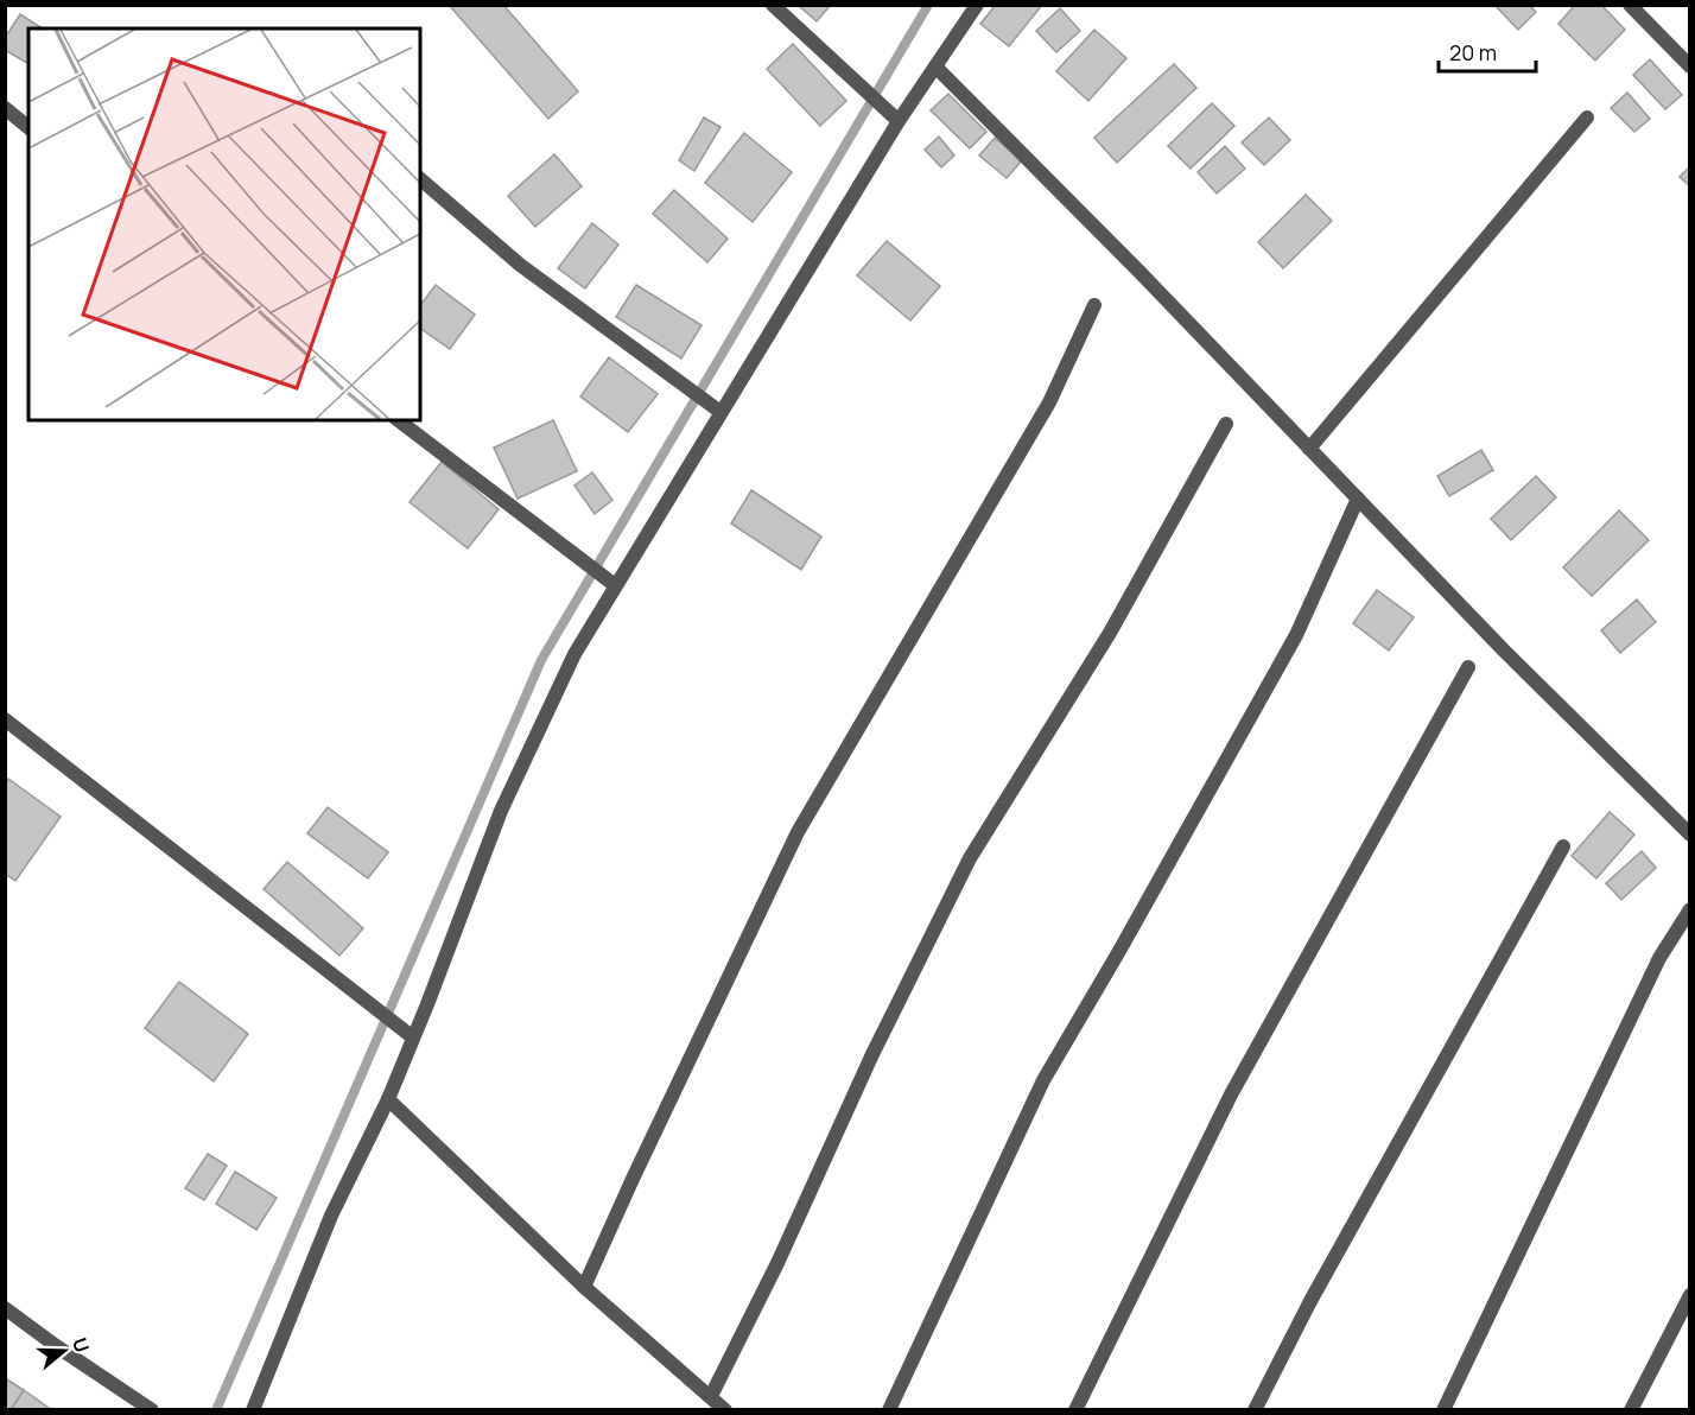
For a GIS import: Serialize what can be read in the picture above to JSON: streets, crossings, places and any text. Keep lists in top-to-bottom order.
{
  "scale_bar": "20 m",
  "north": "right"
}
